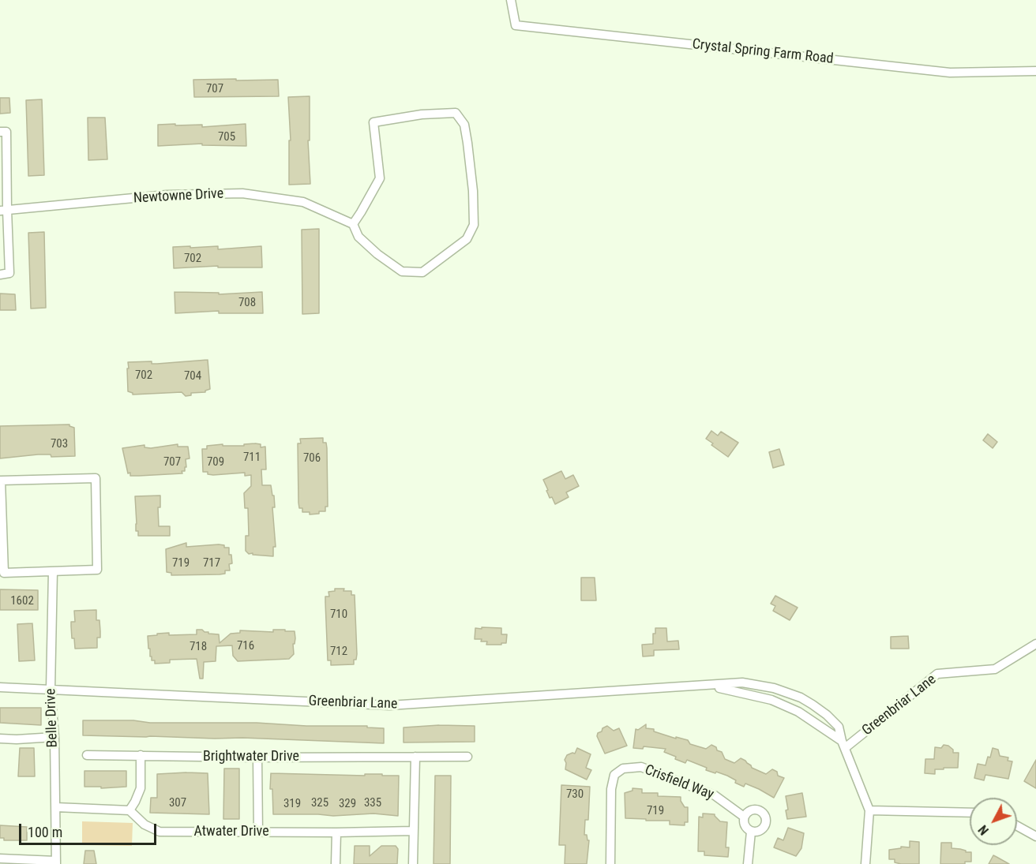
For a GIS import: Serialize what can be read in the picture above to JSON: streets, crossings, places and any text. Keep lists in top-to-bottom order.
{
  "streets": {
    "street": [
      "Crystal Spring Farm Road",
      "Newtowne Drive",
      "Greenbriar Lane",
      "Belle Drive",
      "Brightwater Drive",
      "Crisfield Way",
      "Atwater Drive"
    ]
  },
  "crossings": [
    ["Greenbriar Lane", "Belle Drive"]
  ],
  "house_numbers": [
    "707",
    "705",
    "702",
    "708",
    "702",
    "704",
    "703",
    "711",
    "706",
    "707",
    "709",
    "719",
    "717",
    "1602",
    "710",
    "716",
    "718",
    "712",
    "730",
    "307",
    "325",
    "335",
    "319",
    "329",
    "719"
  ],
  "scale_bar": "100 m",
  "north": "bottom left"
}
